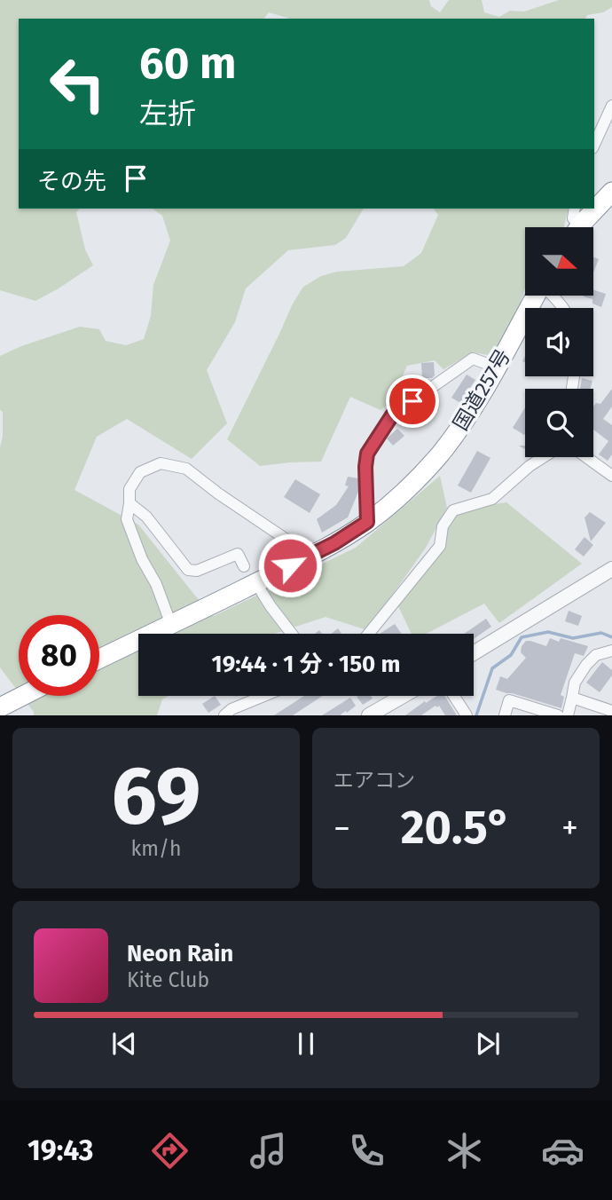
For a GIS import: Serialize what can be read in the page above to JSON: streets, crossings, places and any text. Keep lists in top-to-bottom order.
{
  "streets": {
    "highway": ["国道257号"]
  },
  "north": "right",
  "page": {
    "turn": ["60 m", "左折"],
    "then": "その先",
    "limit": "80",
    "trip": "19:44 · 1 分 · 150 m",
    "tile": [
      ["69", "km/h"],
      "エアコン"
    ],
    "heat": ["−", "20.5°", "+"],
    "song": ["Neon Rain", "Kite Club"],
    "tabs": "19:43"
  }
}
